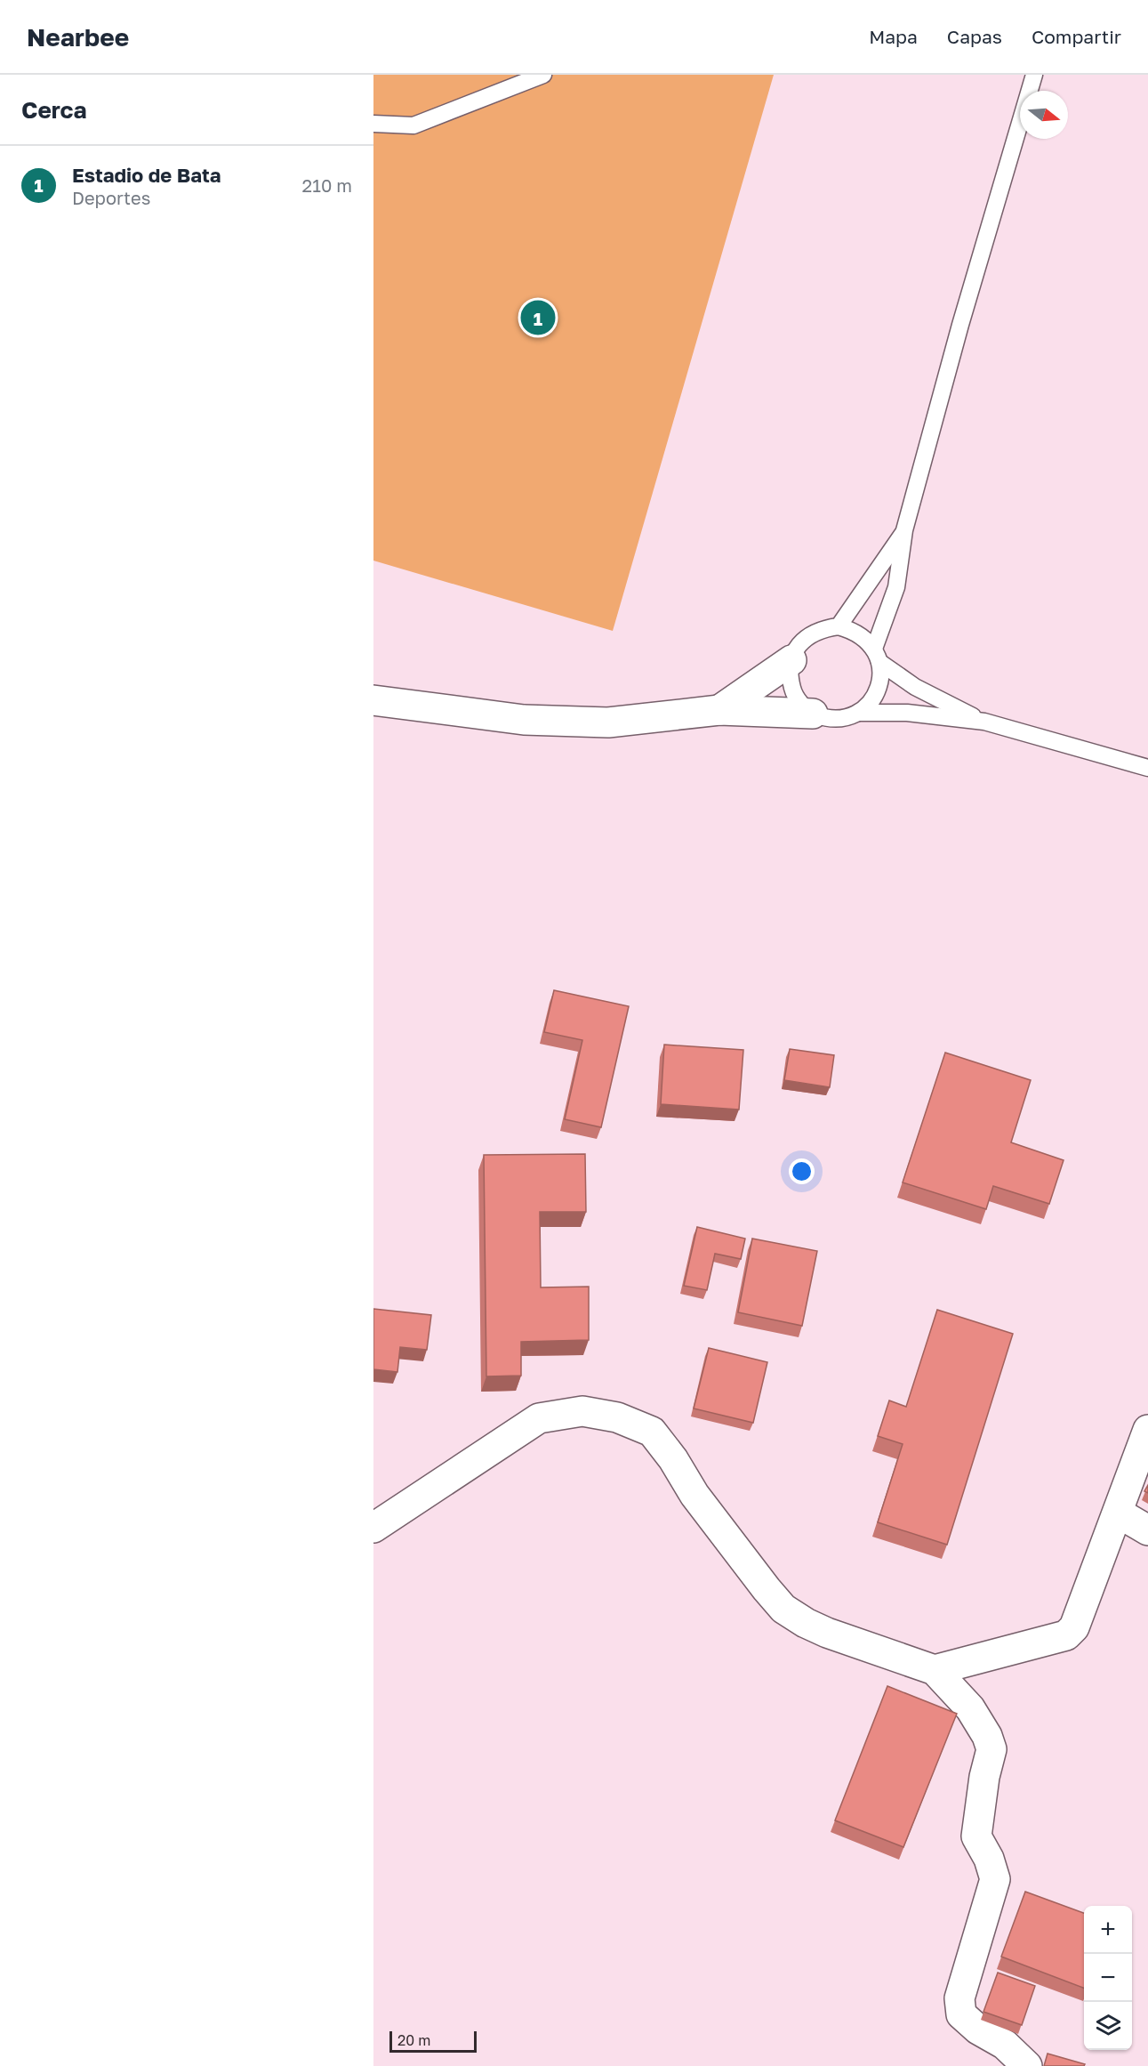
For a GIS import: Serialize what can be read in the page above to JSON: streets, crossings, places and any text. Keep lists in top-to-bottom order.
{
  "scale_bar": "20 m",
  "north": "right",
  "page": {
    "header": "Nearbee",
    "nav": ["Mapa", "Capas", "Compartir"],
    "heading": "Cerca",
    "list": [
      {
        "mark": "1",
        "name": "Estadio de Bata",
        "note": "Deportes",
        "value": "210 m"
      }
    ],
    "pins": "1",
    "map_buttons": ["+", "−"],
    "scale": "20 m"
  }
}
